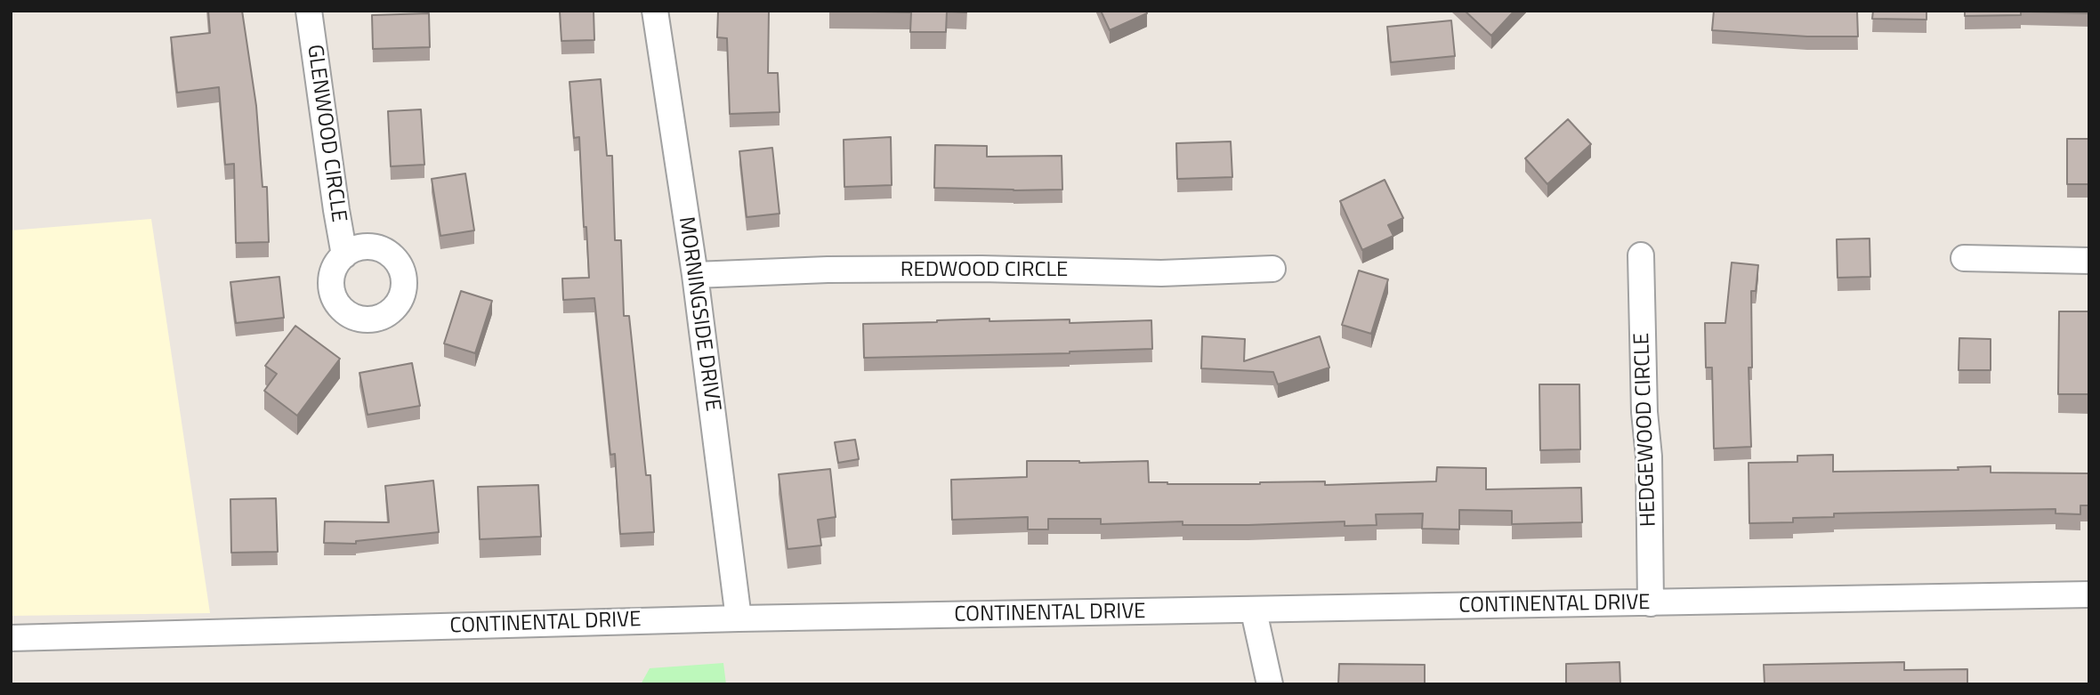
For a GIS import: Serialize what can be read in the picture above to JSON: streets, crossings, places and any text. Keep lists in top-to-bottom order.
{
  "streets": {
    "street": [
      "GLENWOOD CIRCLE",
      "REDWOOD CIRCLE",
      "MORNINGSIDE DRIVE",
      "HEDGEWOOD CIRCLE",
      "CONTINENTAL DRIVE"
    ]
  },
  "crossings": [
    ["REDWOOD CIRCLE", "MORNINGSIDE DRIVE"],
    ["MORNINGSIDE DRIVE", "CONTINENTAL DRIVE"],
    ["HEDGEWOOD CIRCLE", "CONTINENTAL DRIVE"]
  ]
}
